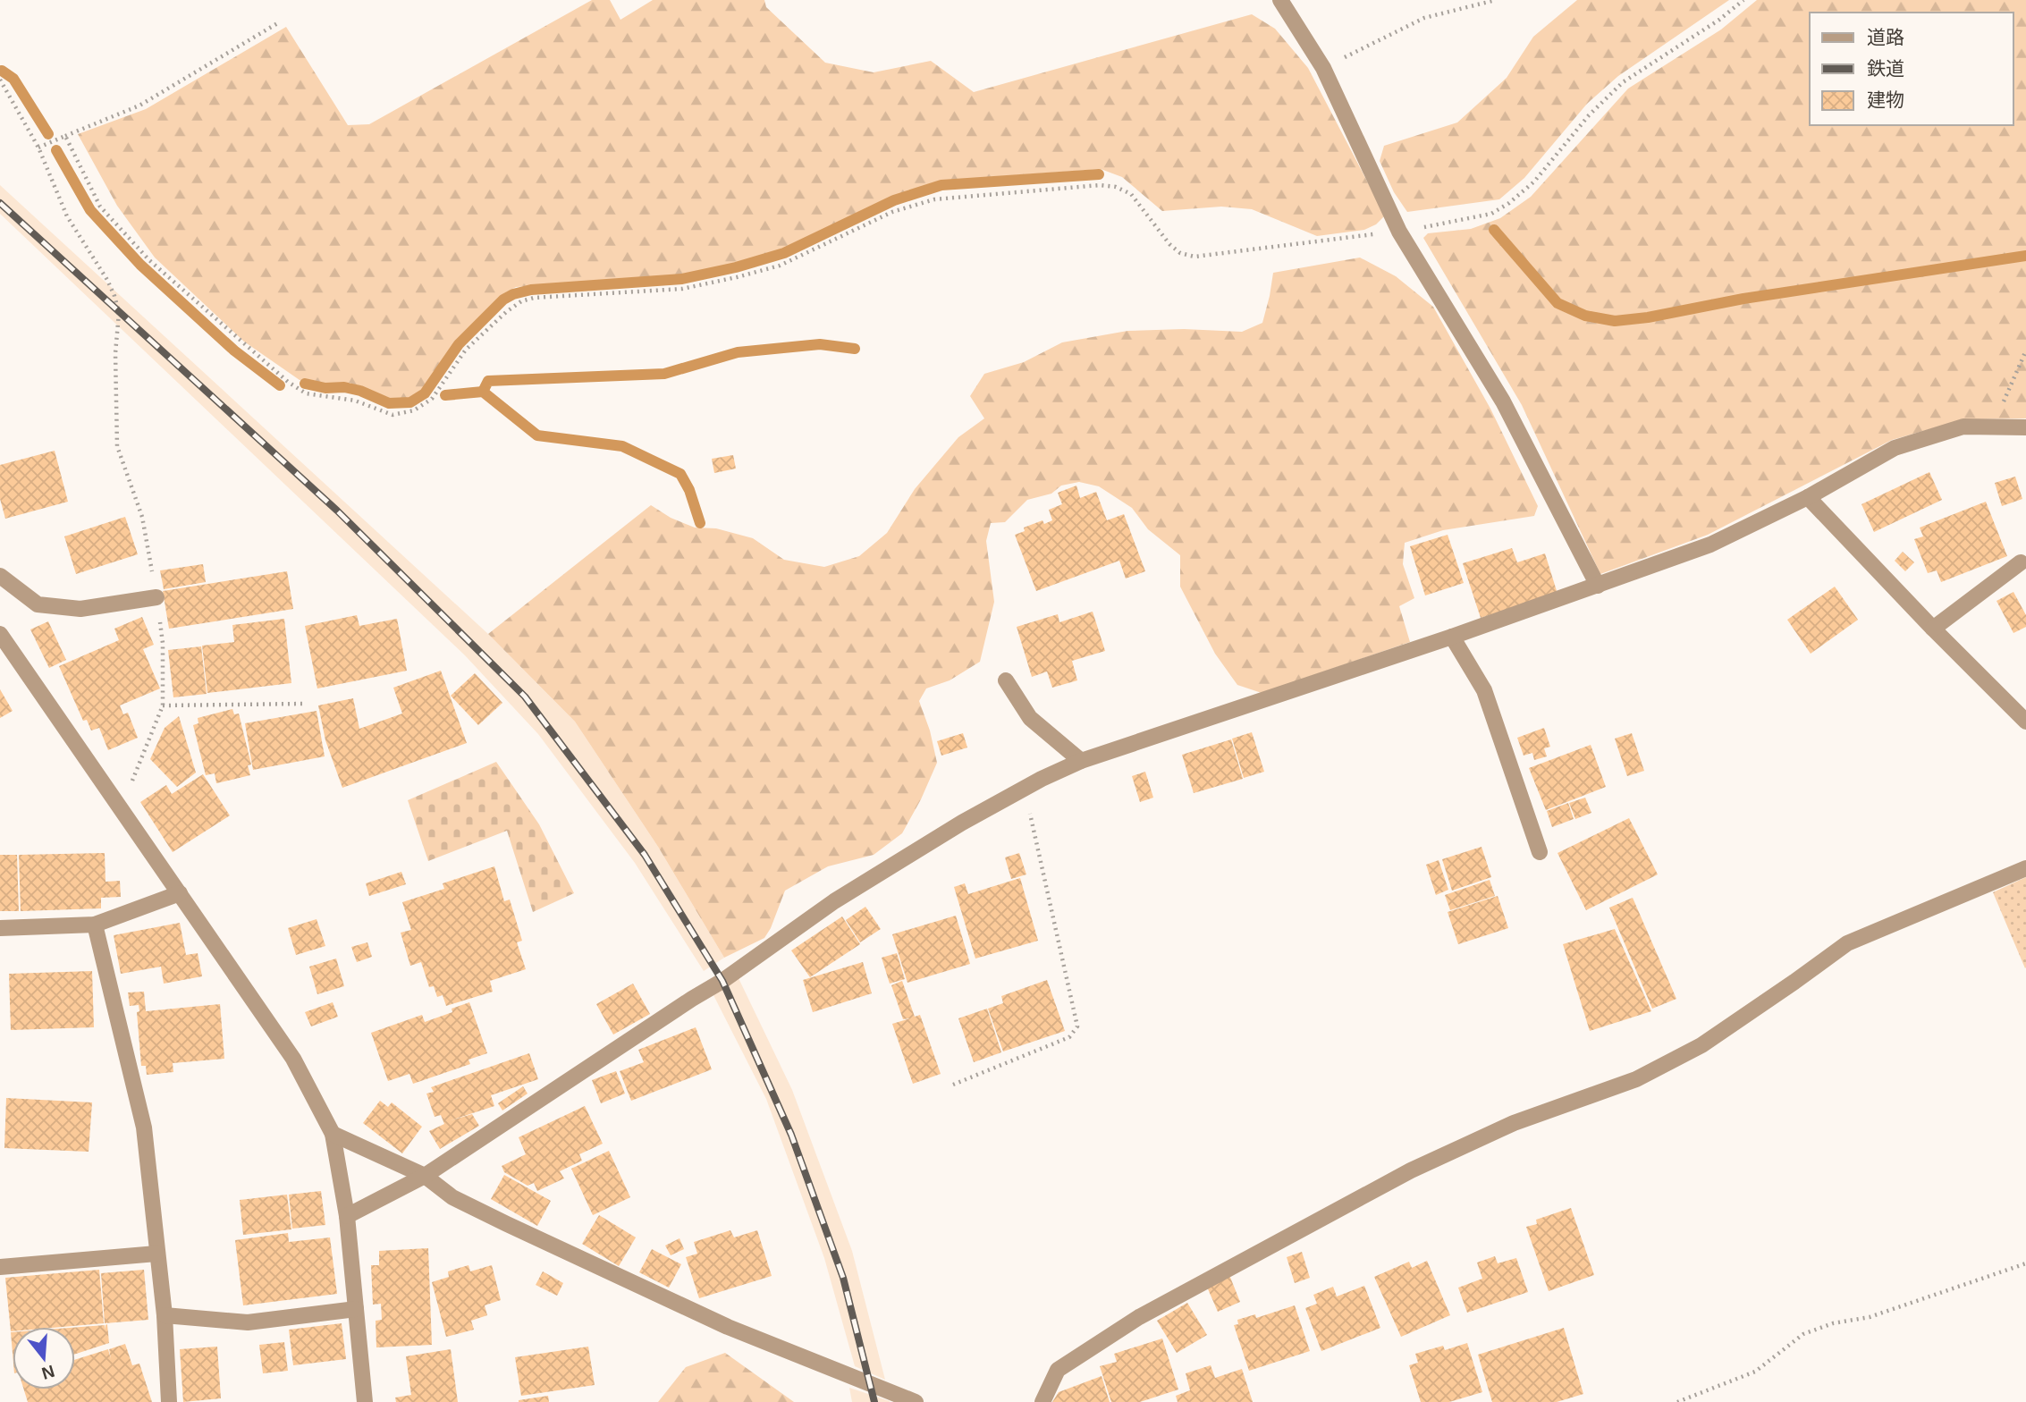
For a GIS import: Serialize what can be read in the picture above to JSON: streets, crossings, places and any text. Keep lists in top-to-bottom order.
{
  "legend": ["道路", "鉄道", "建物"],
  "north": "bottom"
}
